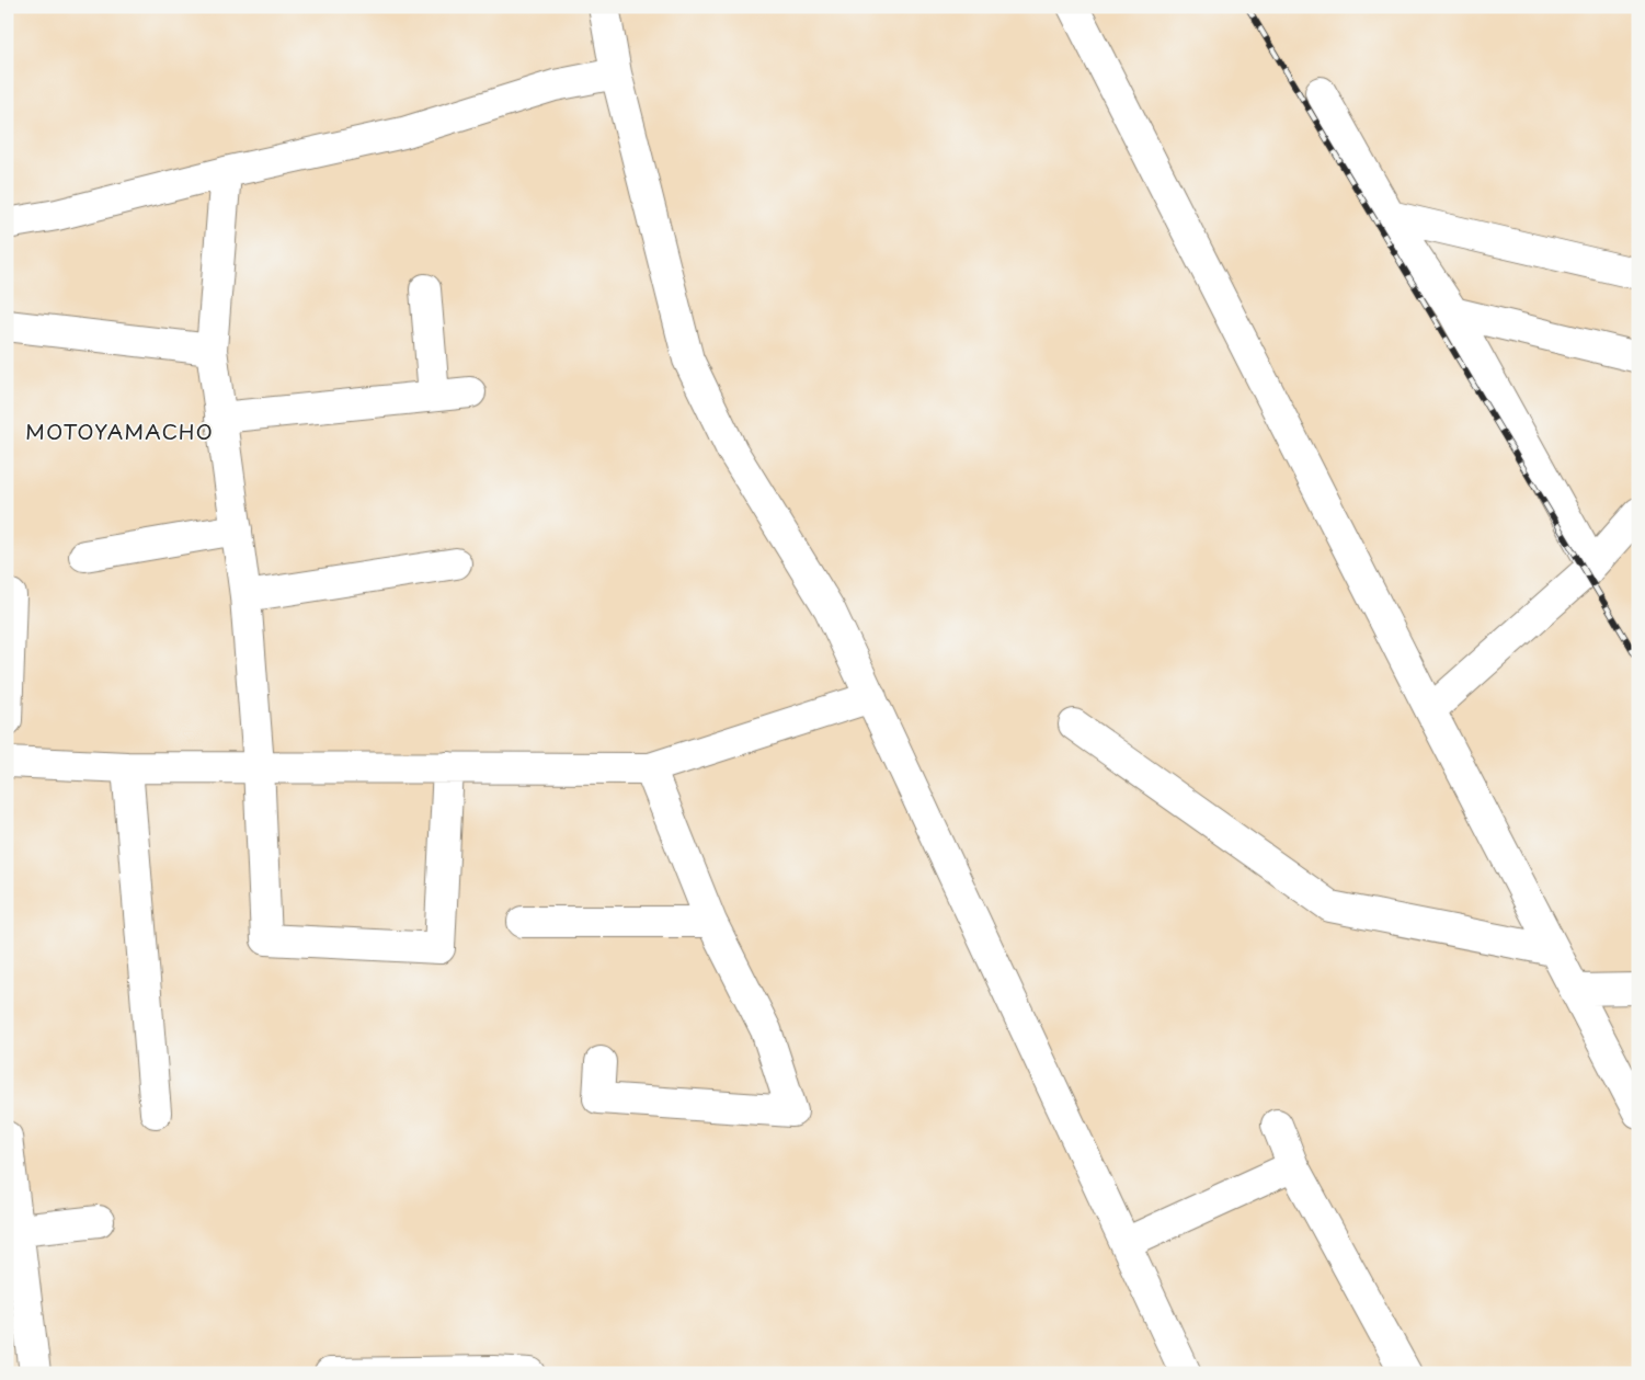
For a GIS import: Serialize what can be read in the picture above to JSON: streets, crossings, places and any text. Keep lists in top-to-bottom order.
{
  "districts": ["MOTOYAMACHO"]
}
